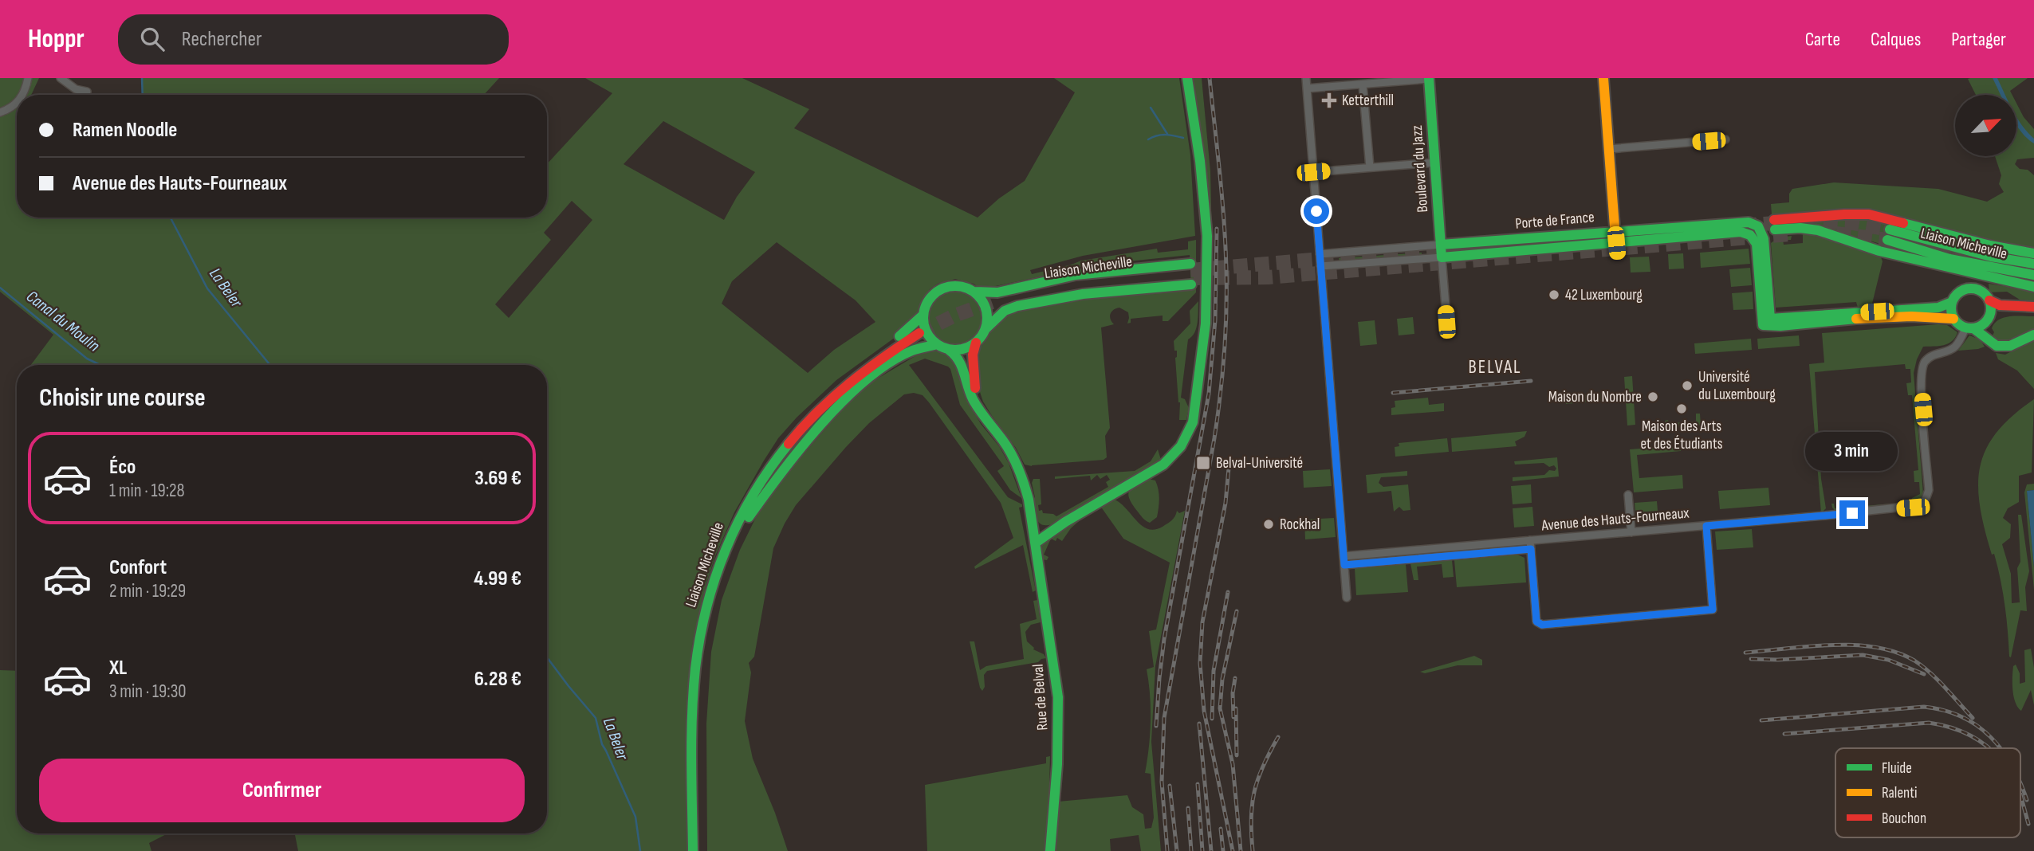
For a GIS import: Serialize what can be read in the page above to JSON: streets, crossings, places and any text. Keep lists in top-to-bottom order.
{
  "streets": {
    "main road": [
      "Boulevard du Jazz",
      "Porte de France",
      "Liaison Micheville",
      "Rue de Belval"
    ],
    "street": ["Avenue des Hauts-Fourneaux"]
  },
  "crossings": [
    ["Boulevard du Jazz", "Porte de France"]
  ],
  "districts": ["BELVAL"],
  "water": ["La Beler", "Canal du Moulin"],
  "places": {
    "health": ["Ketterthill"],
    "other": [
      "42 Luxembourg",
      "Université du Luxembourg",
      "Maison du Nombre",
      "Maison des Arts et des Étudiants",
      "Rockhal"
    ],
    "transit": ["Belval-Université"]
  },
  "legend": ["Fluide", "Ralenti", "Bouchon"],
  "north": "top right",
  "page": {
    "header": "Hoppr",
    "search": "Rechercher",
    "nav": ["Carte", "Calques", "Partager"],
    "banner": ["Ramen Noodle", "Avenue des Hauts-Fourneaux"],
    "heading": "Choisir une course",
    "bubble": "3 min",
    "list": [
      {
        "name": "Éco",
        "note": "1 min · 19:28",
        "value": "3.69 €"
      },
      {
        "name": "Confort",
        "note": "2 min · 19:29",
        "value": "4.99 €"
      },
      {
        "name": "XL",
        "note": "3 min · 19:30",
        "value": "6.28 €"
      }
    ],
    "buttons": "Confirmer"
  }
}
